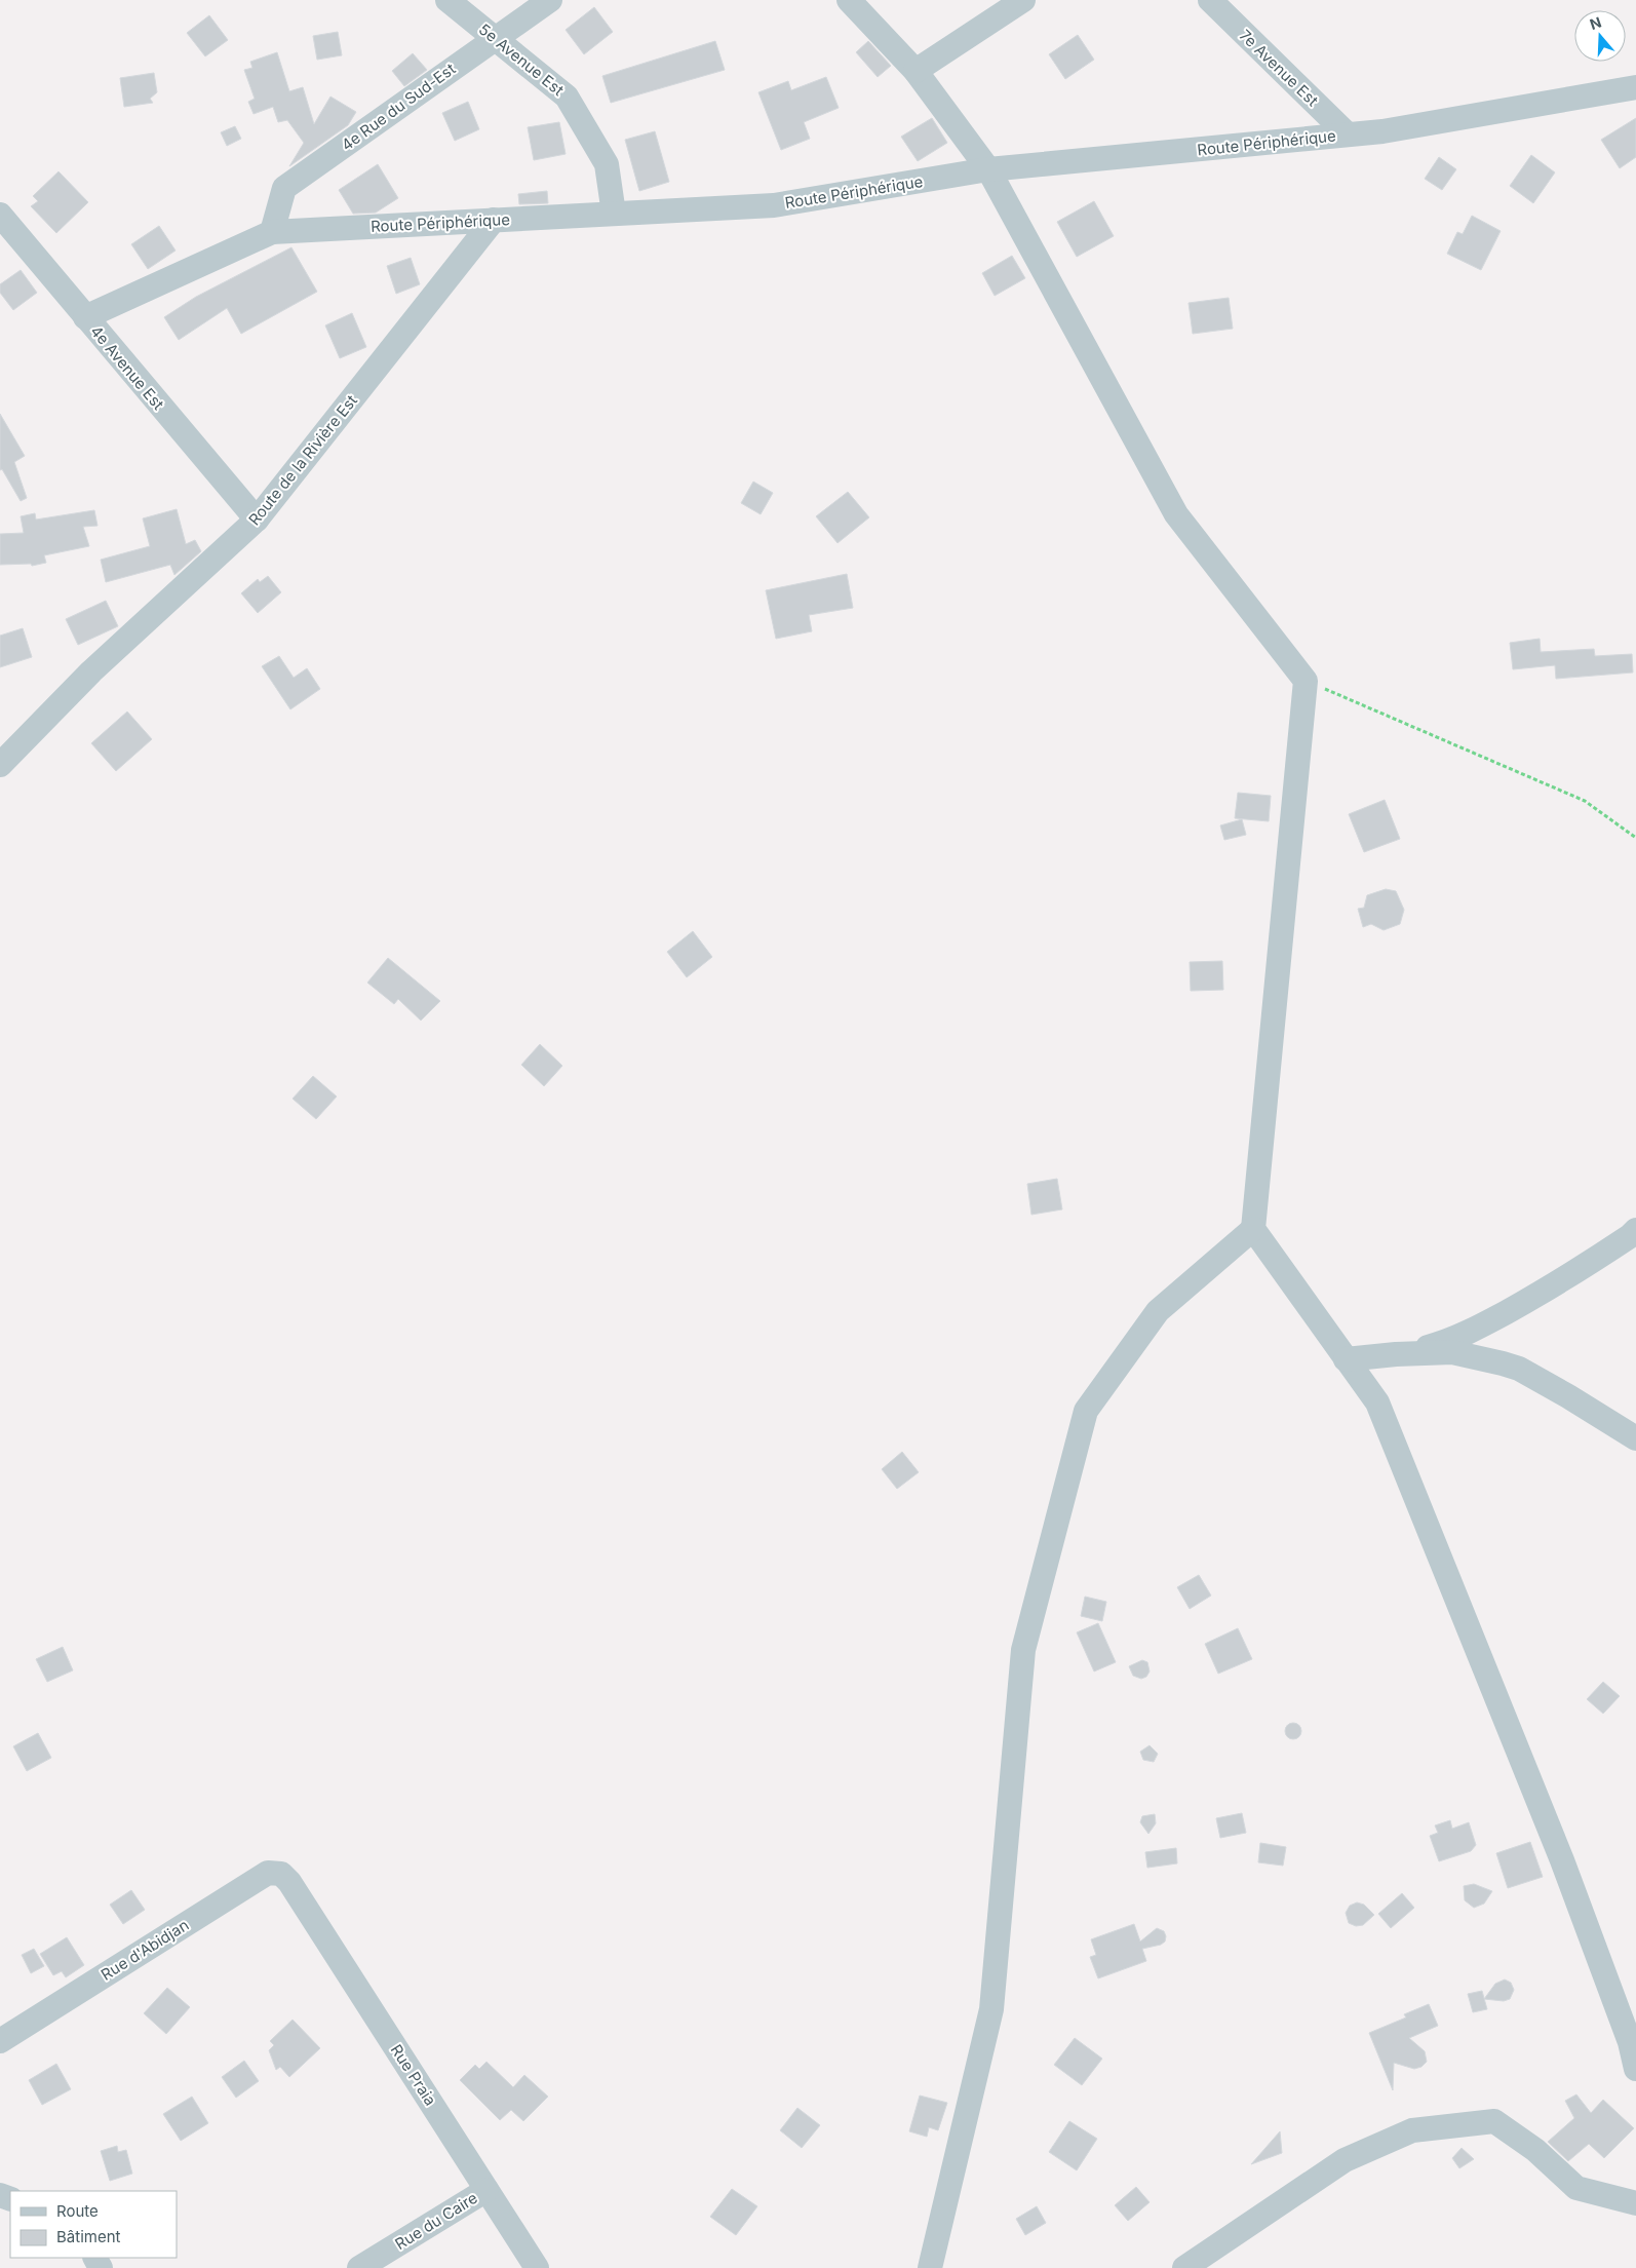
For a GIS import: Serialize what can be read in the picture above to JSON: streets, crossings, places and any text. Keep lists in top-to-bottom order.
{
  "streets": {
    "street": [
      "5e Avenue Est",
      "7e Avenue Est",
      "4e Rue du Sud-Est",
      "Route Périphérique",
      "4e Avenue Est",
      "Route de la Rivière Est",
      "Rue d'Abidjan",
      "Rue Praia",
      "Rue du Caire"
    ]
  },
  "crossings": [
    ["5e Avenue Est", "4e Rue du Sud-Est"],
    ["5e Avenue Est", "Route Périphérique"],
    ["7e Avenue Est", "Route Périphérique"],
    ["4e Rue du Sud-Est", "Route Périphérique"],
    ["Route Périphérique", "4e Avenue Est"],
    ["Route Périphérique", "Route de la Rivière Est"],
    ["4e Avenue Est", "Route de la Rivière Est"],
    ["Rue d'Abidjan", "Rue Praia"],
    ["Rue Praia", "Rue du Caire"]
  ],
  "legend": ["Route", "Bâtiment"],
  "north": "top"
}
